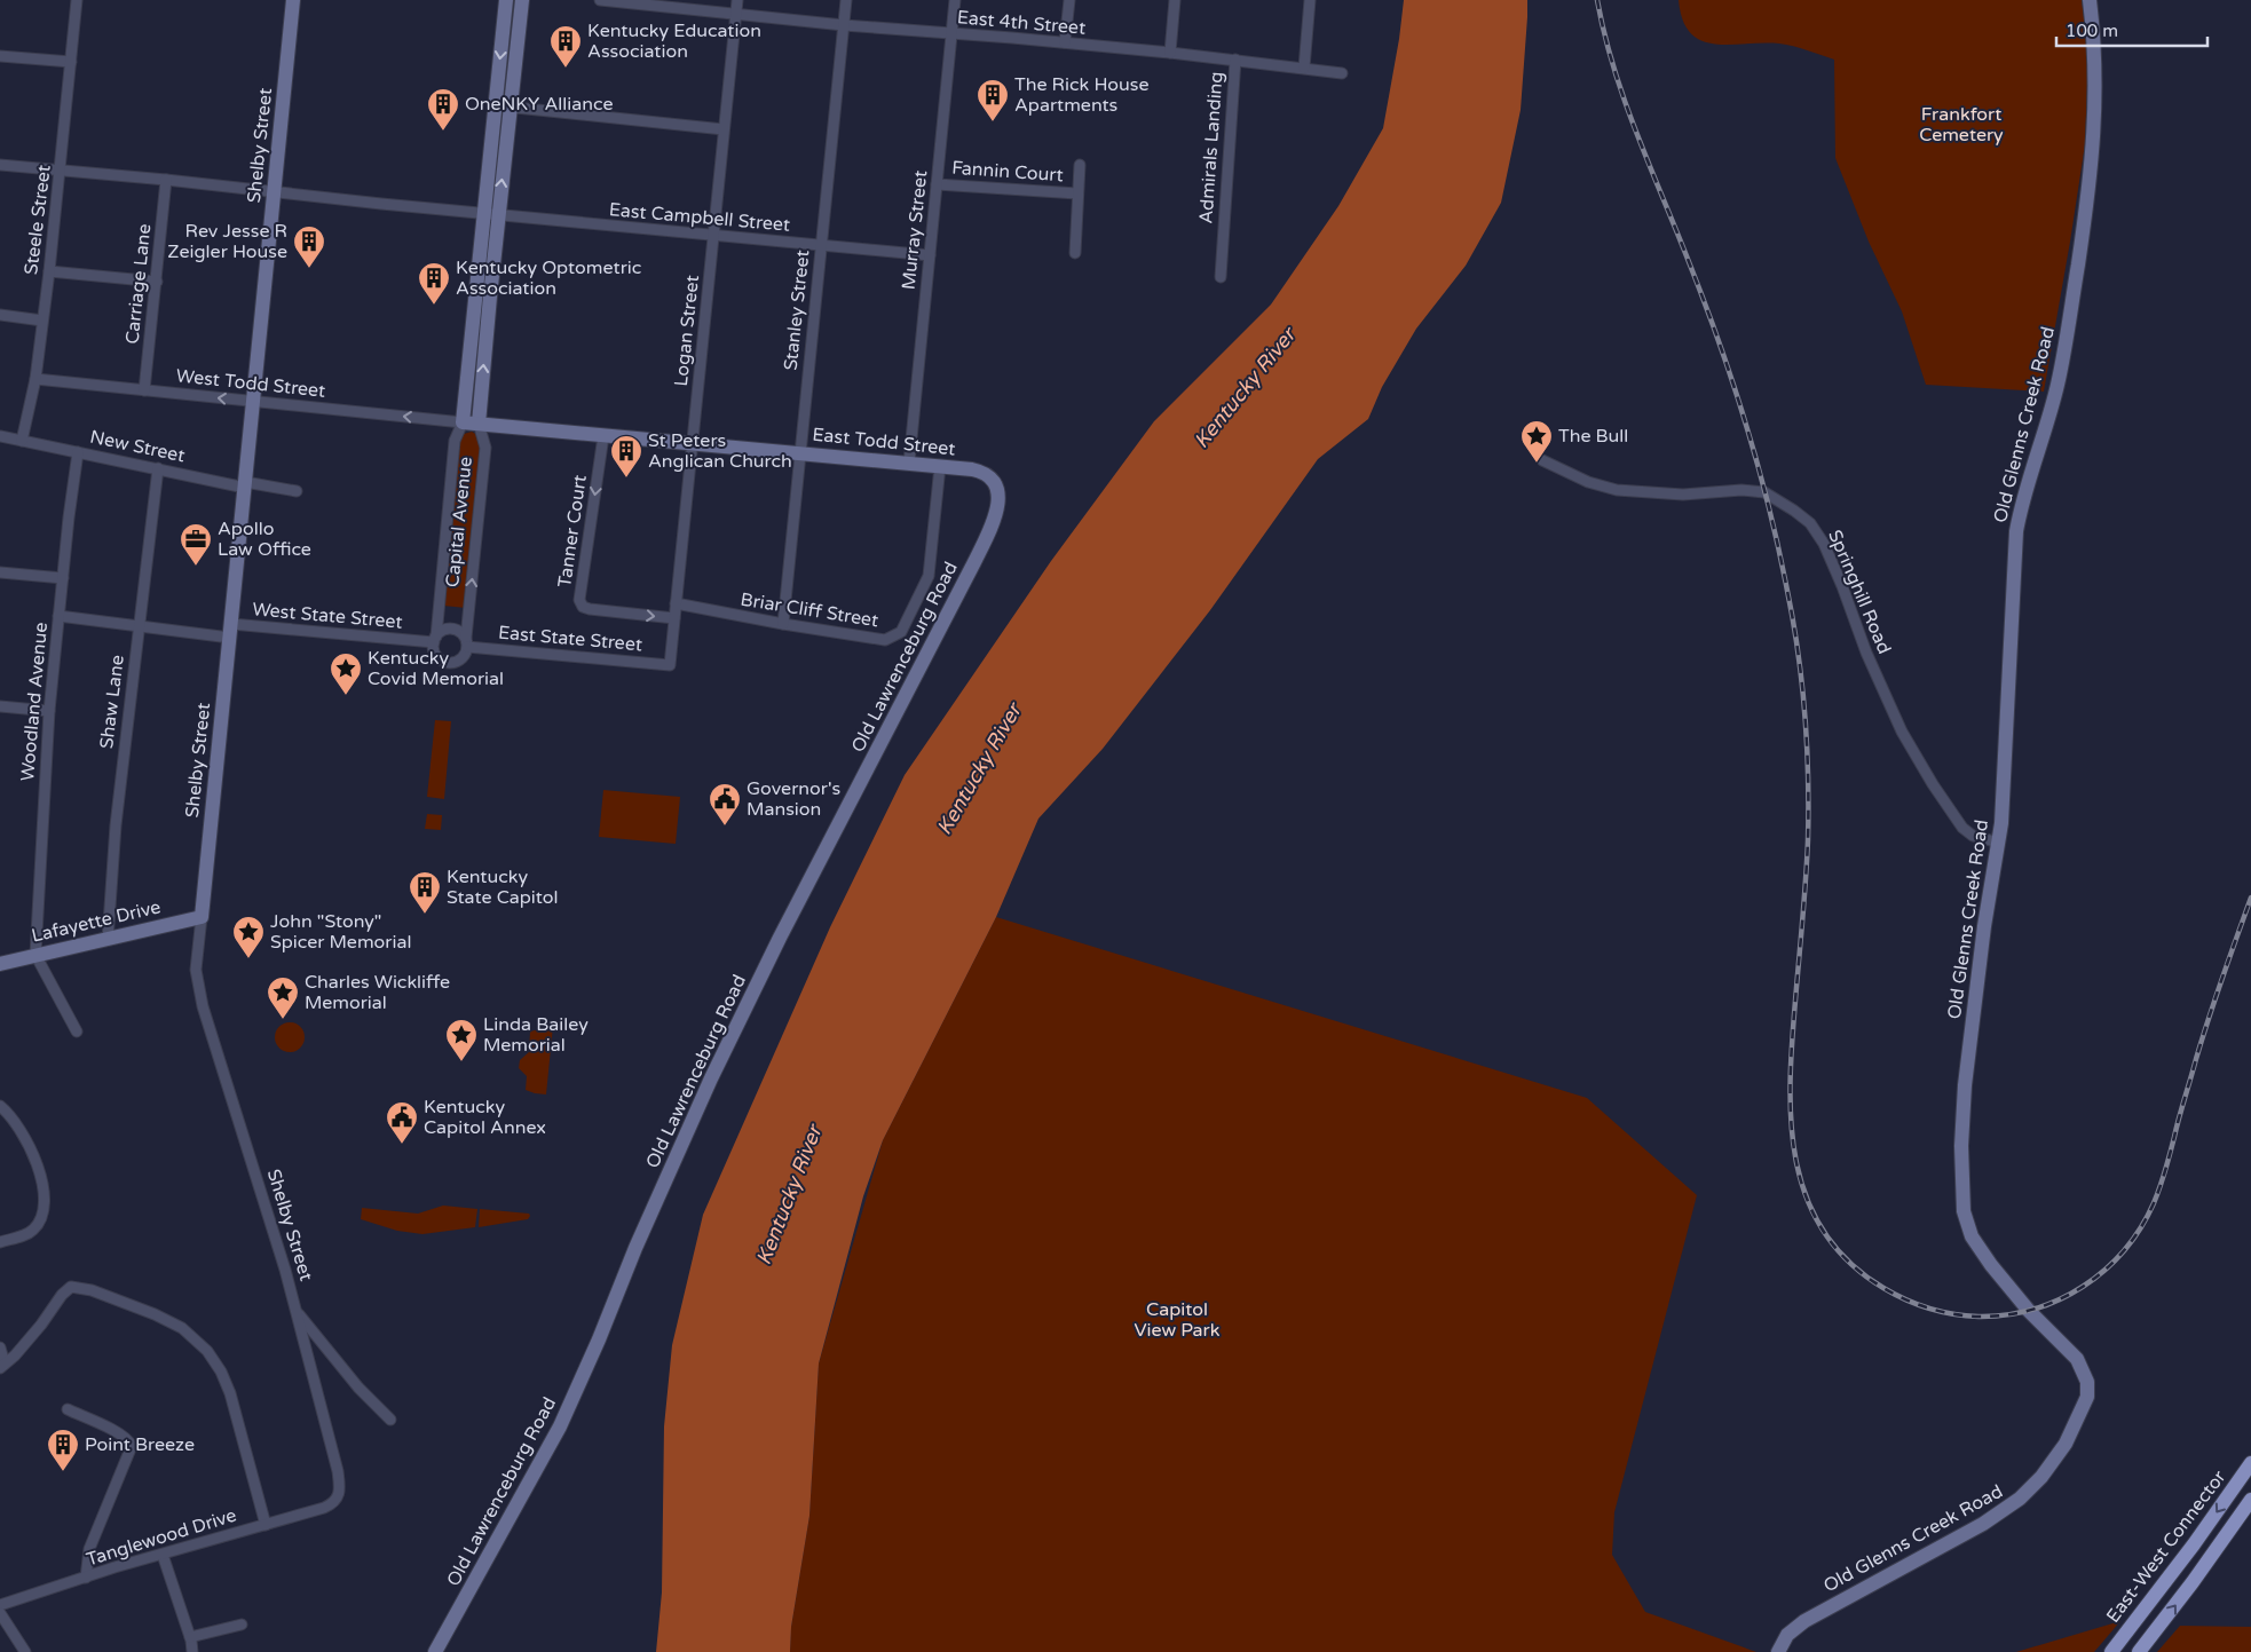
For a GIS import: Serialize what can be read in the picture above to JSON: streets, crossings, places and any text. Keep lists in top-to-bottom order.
{
  "streets": {
    "main road": ["East-West Connector"],
    "street": [
      "East 4th Street",
      "Shelby Street",
      "Admirals Landing",
      "Fannin Court",
      "East Campbell Street",
      "Steele Street",
      "Murray Street",
      "Carriage Lane",
      "Stanley Street",
      "Logan Street",
      "West Todd Street",
      "Old Glenns Creek Road",
      "East Todd Street",
      "New Street",
      "Capital Avenue",
      "Tanner Court",
      "Springhill Road",
      "Briar Cliff Street",
      "West State Street",
      "East State Street",
      "Old Lawrenceburg Road",
      "Woodland Avenue",
      "Shaw Lane",
      "Lafayette Drive",
      "Tanglewood Drive"
    ]
  },
  "crossings": [
    ["East 4th Street", "Admirals Landing"],
    ["East 4th Street", "Murray Street"],
    ["East 4th Street", "Stanley Street"],
    ["East 4th Street", "Logan Street"],
    ["Shelby Street", "East Campbell Street"],
    ["Shelby Street", "West Todd Street"],
    ["Shelby Street", "New Street"],
    ["Shelby Street", "West State Street"],
    ["Shelby Street", "Lafayette Drive"],
    ["Shelby Street", "Tanglewood Drive"],
    ["Fannin Court", "Murray Street"],
    ["East Campbell Street", "Steele Street"],
    ["East Campbell Street", "Murray Street"],
    ["East Campbell Street", "Carriage Lane"],
    ["East Campbell Street", "Stanley Street"],
    ["East Campbell Street", "Logan Street"],
    ["East Campbell Street", "Capital Avenue"],
    ["Steele Street", "West Todd Street"],
    ["Steele Street", "New Street"],
    ["Murray Street", "East Todd Street"],
    ["Carriage Lane", "West Todd Street"],
    ["Stanley Street", "East Todd Street"],
    ["Stanley Street", "Briar Cliff Street"],
    ["Logan Street", "East Todd Street"],
    ["Logan Street", "Tanner Court"],
    ["Logan Street", "Briar Cliff Street"],
    ["Logan Street", "East State Street"],
    ["West Todd Street", "East Todd Street"],
    ["West Todd Street", "Capital Avenue"],
    ["Old Glenns Creek Road", "Springhill Road"],
    ["East Todd Street", "Capital Avenue"],
    ["East Todd Street", "Tanner Court"],
    ["East Todd Street", "Briar Cliff Street"],
    ["East Todd Street", "Old Lawrenceburg Road"],
    ["New Street", "Woodland Avenue"],
    ["New Street", "Shaw Lane"],
    ["Capital Avenue", "West State Street"],
    ["Capital Avenue", "East State Street"],
    ["West State Street", "East State Street"],
    ["West State Street", "Woodland Avenue"],
    ["West State Street", "Shaw Lane"],
    ["Woodland Avenue", "Lafayette Drive"],
    ["Shaw Lane", "Lafayette Drive"]
  ],
  "one_way": ["West Todd Street"],
  "water": ["Kentucky River"],
  "parks": ["Frankfort Cemetery", "Capitol View Park"],
  "places": {
    "building": [
      "Kentucky Education Association",
      "The Rick House Apartments",
      "OneNKY Alliance",
      "Rev Jesse R Zeigler House",
      "Kentucky Optometric Association",
      "St Peters Anglican Church",
      "Kentucky State Capitol",
      "Point Breeze"
    ],
    "place": [
      "The Bull",
      "Kentucky Covid Memorial",
      "John \"Stony\" Spicer Memorial",
      "Charles Wickliffe Memorial",
      "Linda Bailey Memorial"
    ],
    "office": ["Apollo Law Office"],
    "public building": ["Governor's Mansion", "Kentucky Capitol Annex"]
  },
  "scale_bar": "100 m"
}
